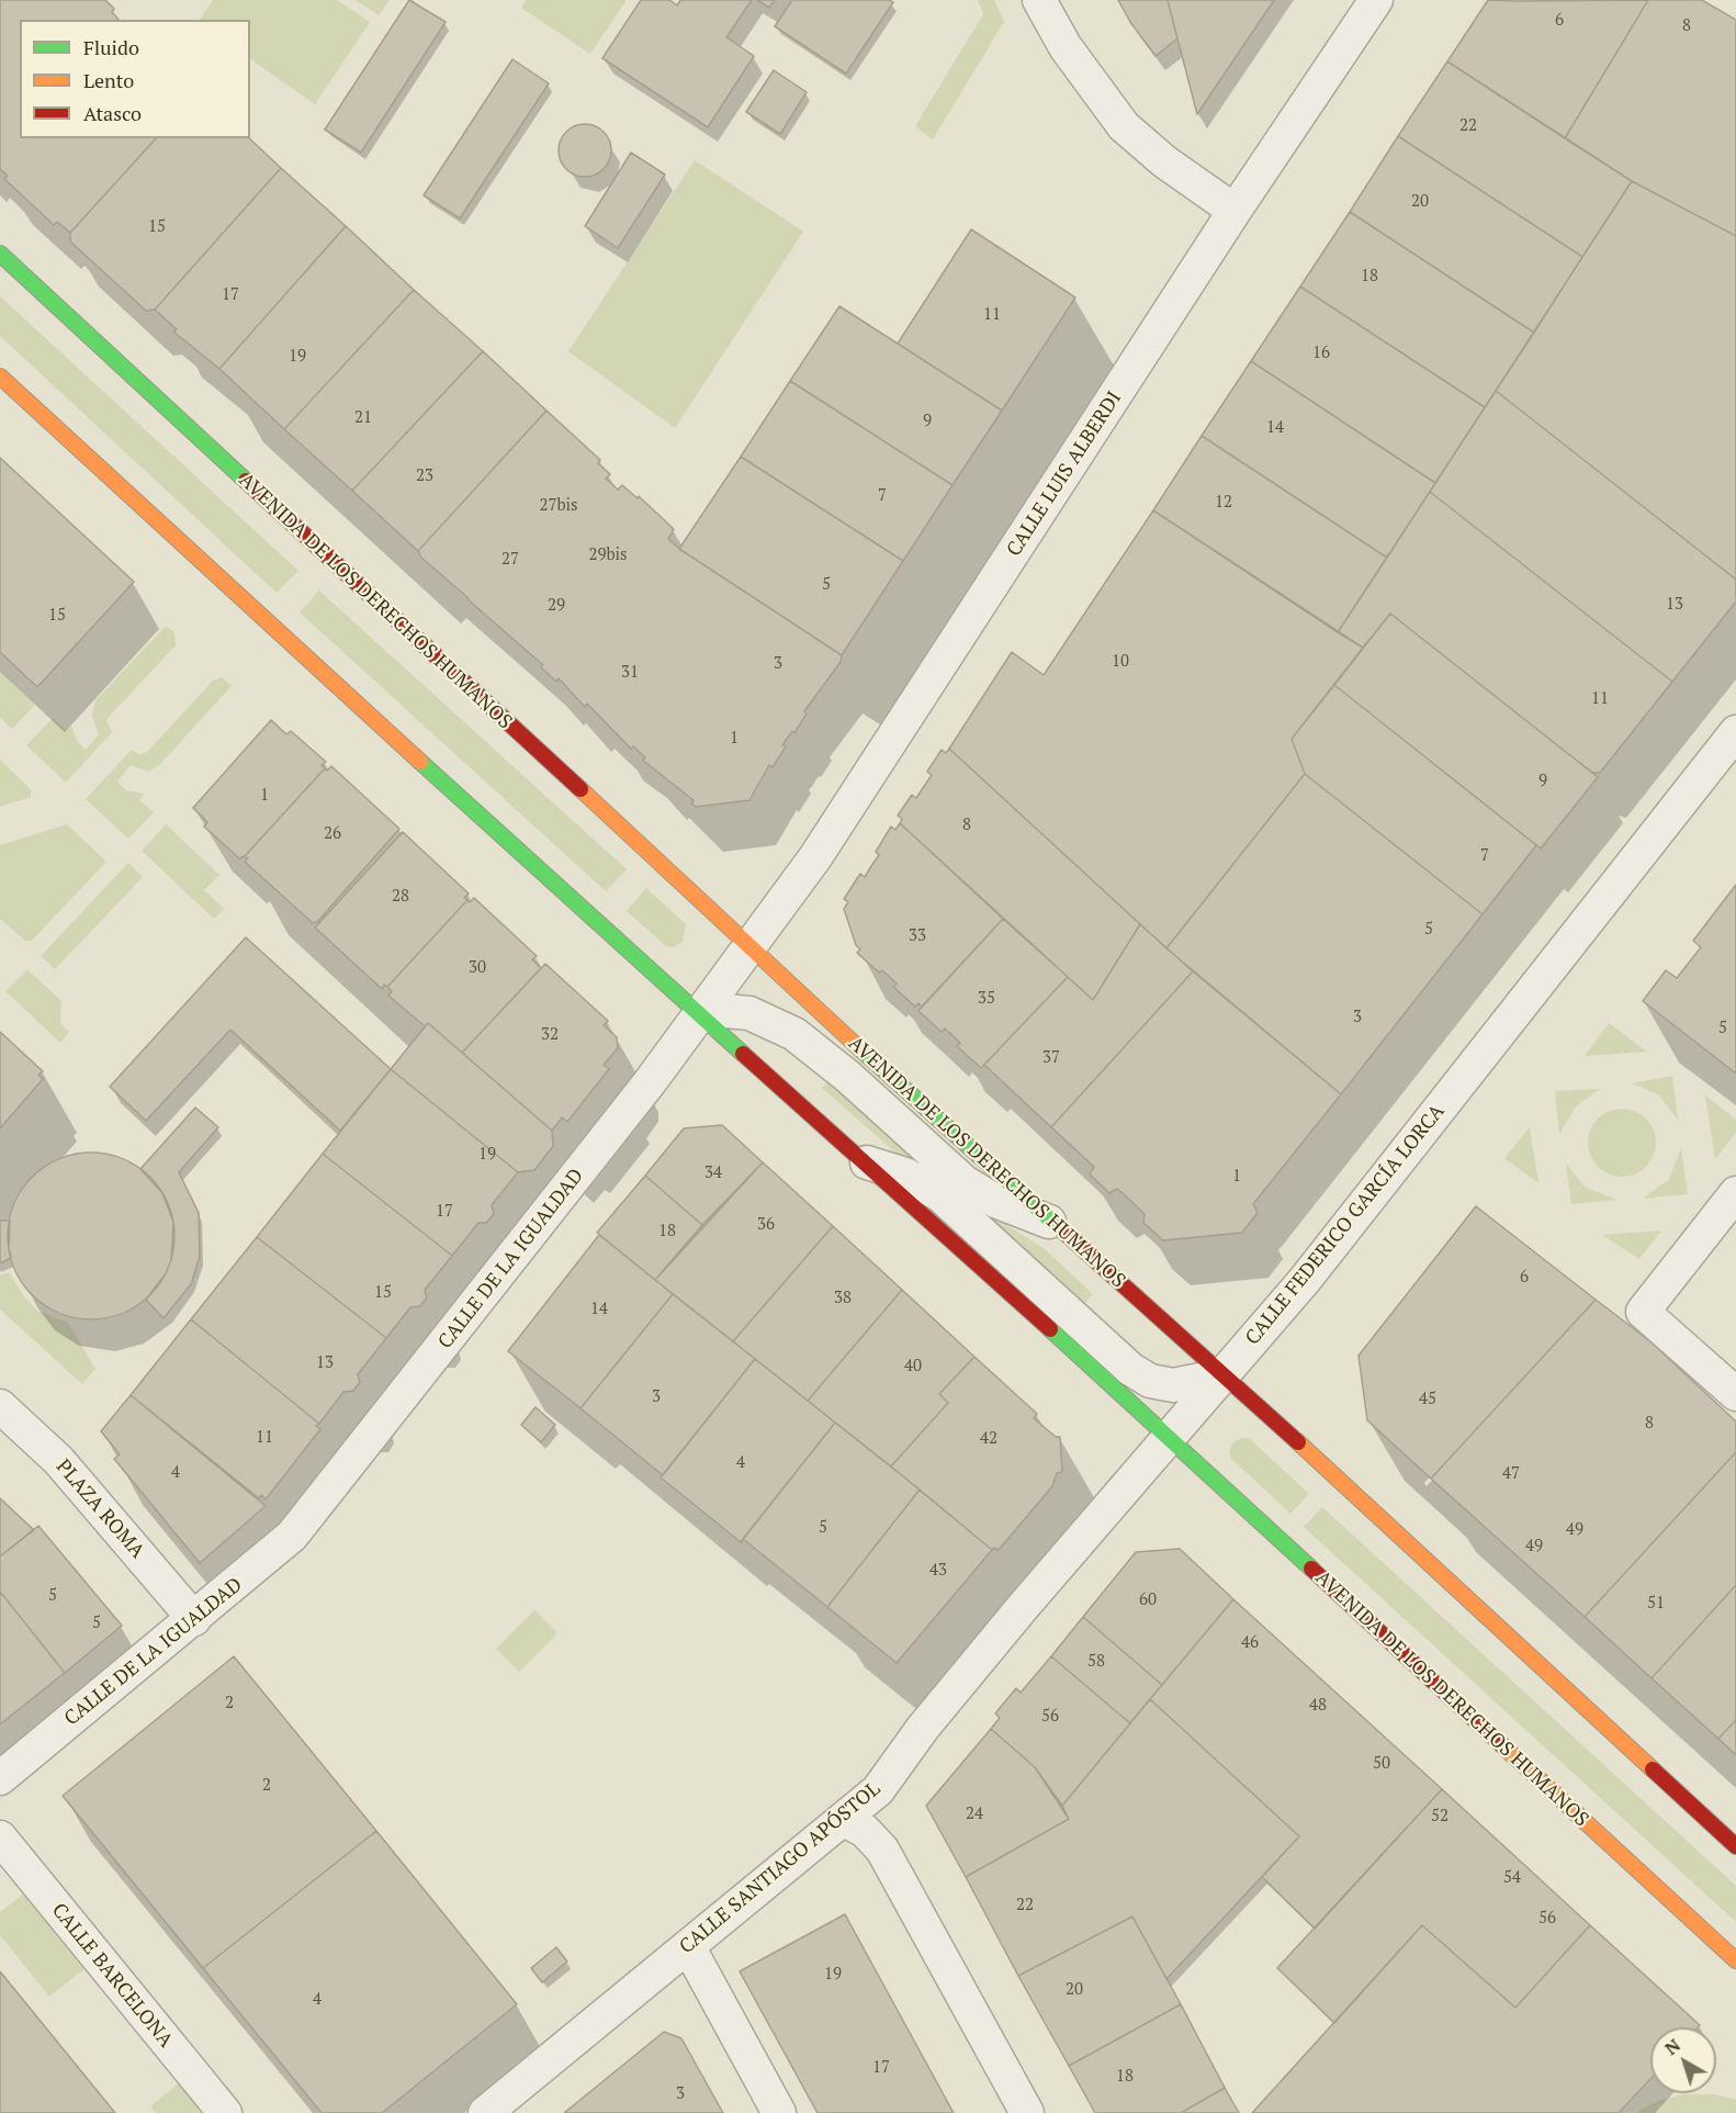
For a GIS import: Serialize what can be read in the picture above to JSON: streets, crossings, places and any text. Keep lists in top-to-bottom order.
{
  "streets": {
    "street": [
      "CALLE LUIS ALBERDI",
      "AVENIDA DE LOS DERECHOS HUMANOS",
      "CALLE FEDERICO GARCÍA LORCA",
      "CALLE DE LA IGUALDAD",
      "PLAZA ROMA",
      "CALLE SANTIAGO APÓSTOL",
      "CALLE BARCELONA"
    ]
  },
  "crossings": [
    ["CALLE LUIS ALBERDI", "AVENIDA DE LOS DERECHOS HUMANOS"],
    ["AVENIDA DE LOS DERECHOS HUMANOS", "CALLE FEDERICO GARCÍA LORCA"],
    ["AVENIDA DE LOS DERECHOS HUMANOS", "CALLE DE LA IGUALDAD"],
    ["AVENIDA DE LOS DERECHOS HUMANOS", "CALLE SANTIAGO APÓSTOL"],
    ["CALLE DE LA IGUALDAD", "PLAZA ROMA"]
  ],
  "house_numbers": [
    "6",
    "8",
    "22",
    "20",
    "15",
    "18",
    "17",
    "11",
    "16",
    "19",
    "21",
    "9",
    "14",
    "23",
    "7",
    "12",
    "27bis",
    "29bis",
    "27",
    "5",
    "13",
    "29",
    "15",
    "10",
    "3",
    "31",
    "11",
    "1",
    "9",
    "1",
    "8",
    "26",
    "7",
    "28",
    "5",
    "33",
    "30",
    "35",
    "3",
    "5",
    "32",
    "37",
    "19",
    "34",
    "1",
    "17",
    "36",
    "18",
    "6",
    "15",
    "38",
    "14",
    "13",
    "40",
    "3",
    "45",
    "8",
    "11",
    "42",
    "4",
    "4",
    "47",
    "5",
    "49",
    "49",
    "43",
    "5",
    "60",
    "51",
    "5",
    "46",
    "58",
    "2",
    "48",
    "56",
    "50",
    "2",
    "24",
    "52",
    "54",
    "22",
    "56",
    "19",
    "20",
    "4",
    "17",
    "18",
    "3"
  ],
  "legend": ["Fluido", "Lento", "Atasco"],
  "north": "top left"
}
